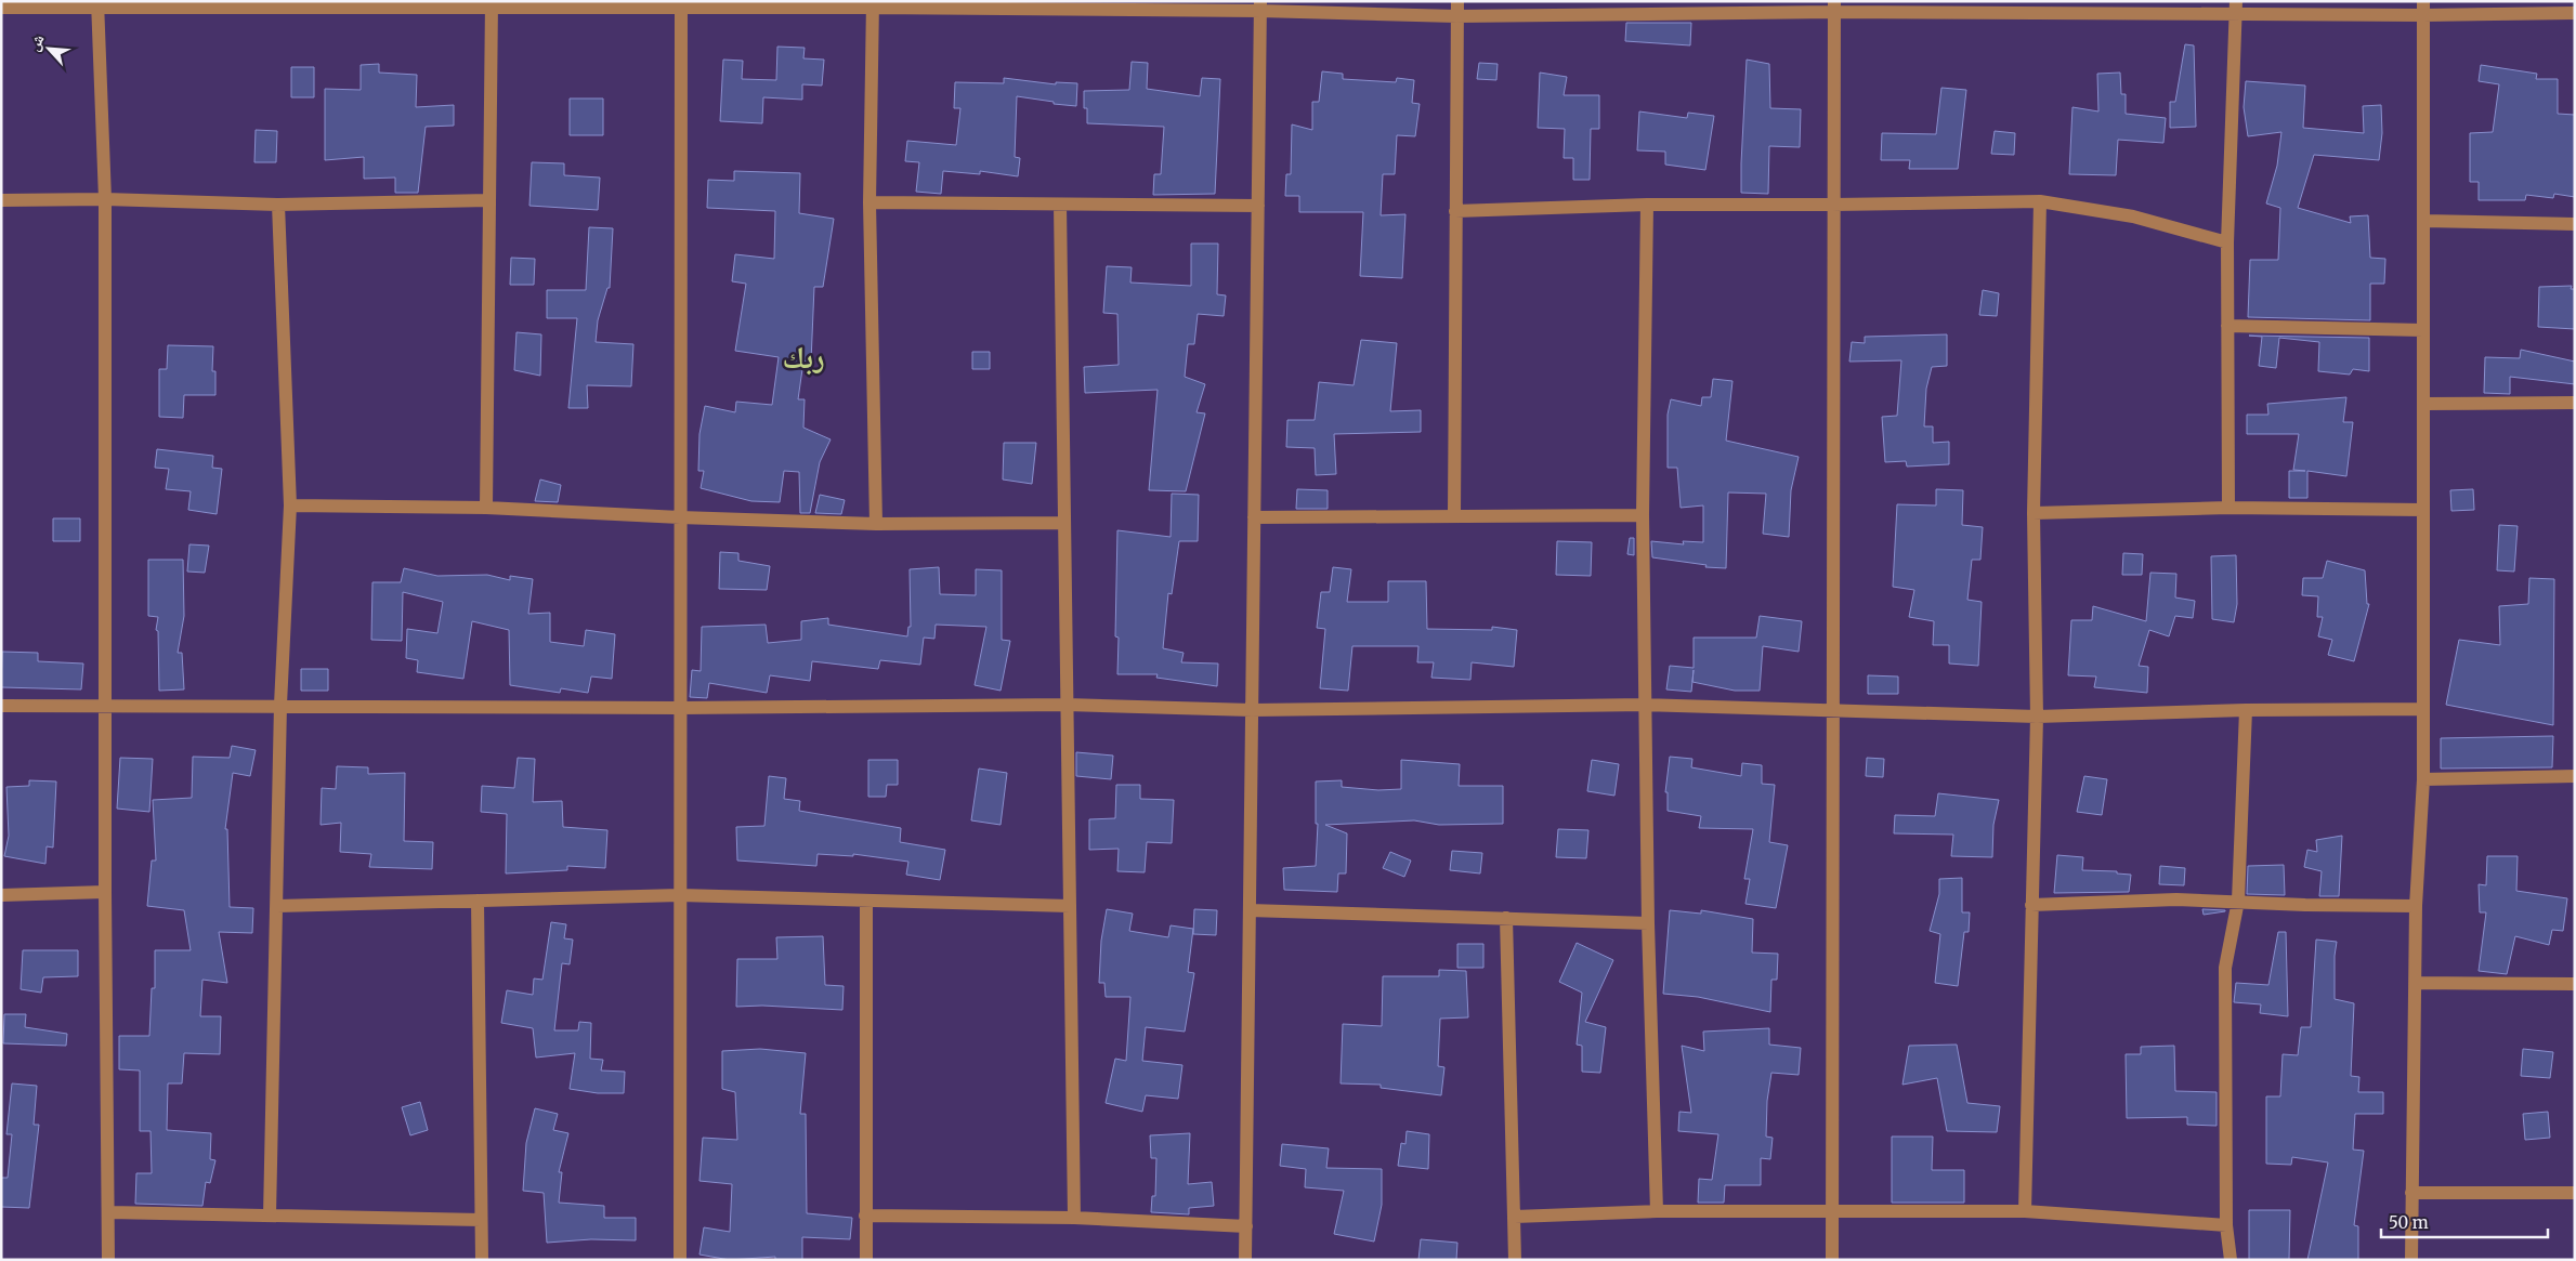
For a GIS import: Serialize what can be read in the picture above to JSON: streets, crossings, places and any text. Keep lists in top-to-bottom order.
{
  "districts": ["ربك"],
  "scale_bar": "50 m",
  "north": "top left"
}
